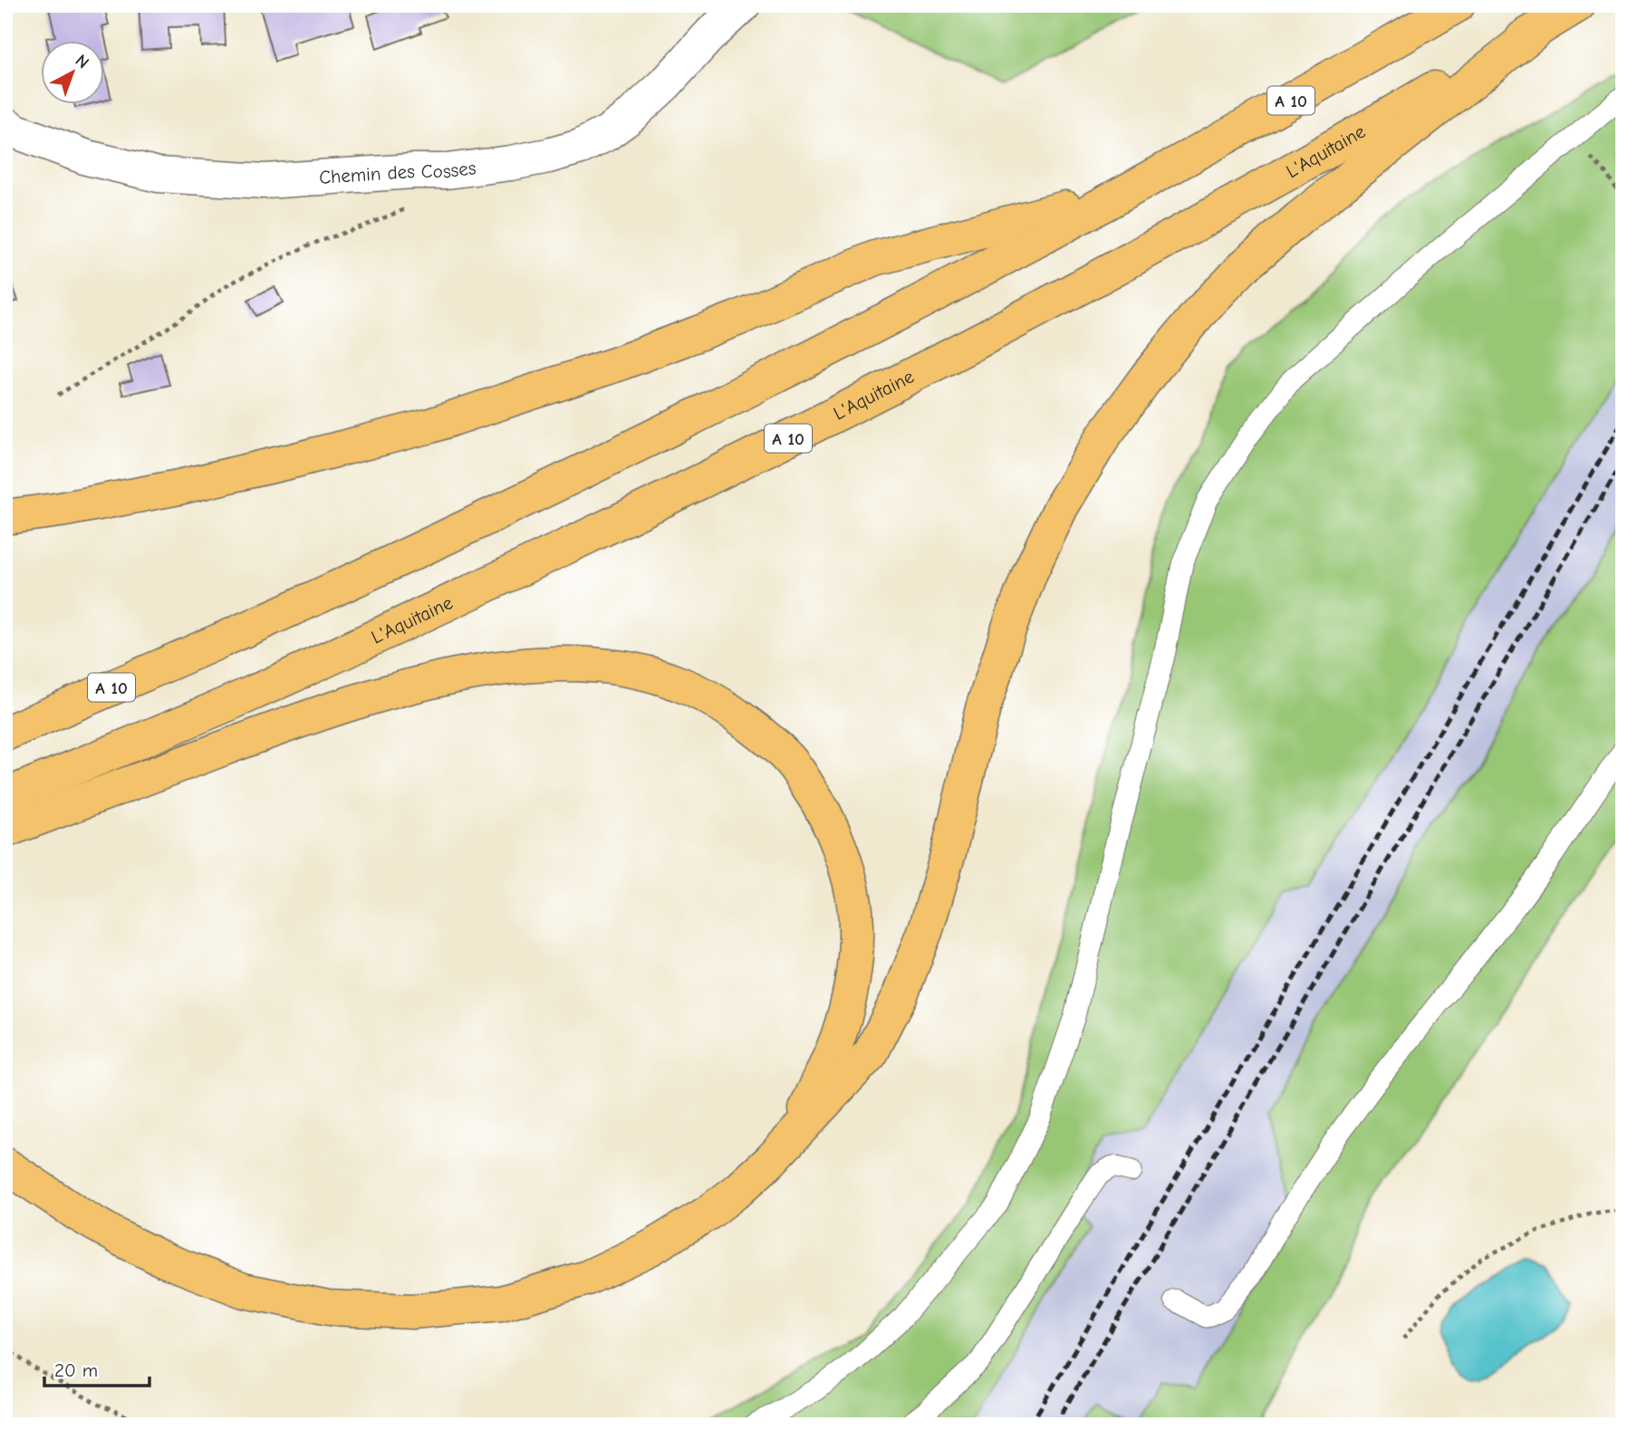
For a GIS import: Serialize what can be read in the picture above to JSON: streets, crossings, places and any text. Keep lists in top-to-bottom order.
{
  "streets": {
    "highway": ["A 10", "L'Aquitaine"],
    "street": ["Chemin des Cosses"]
  },
  "scale_bar": "20 m",
  "north": "top right"
}
